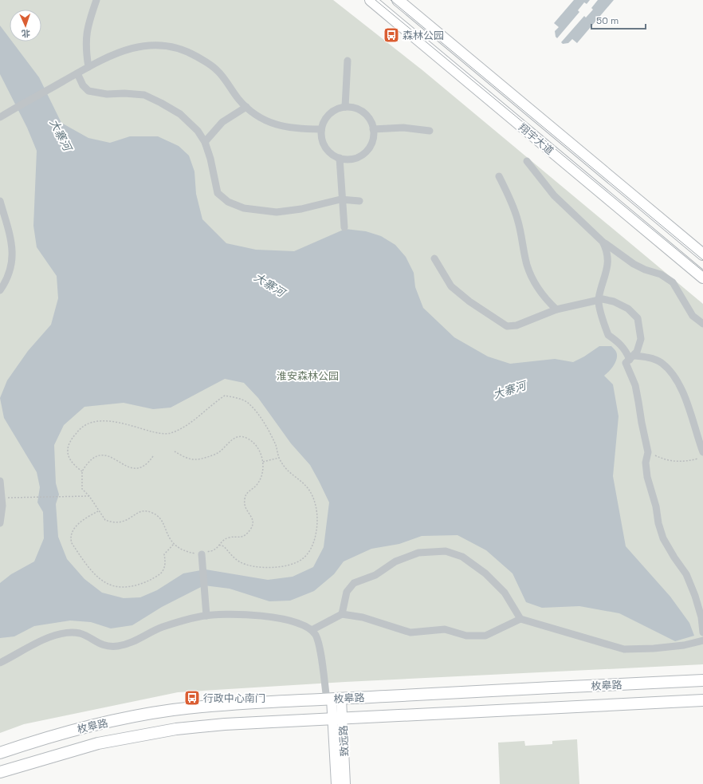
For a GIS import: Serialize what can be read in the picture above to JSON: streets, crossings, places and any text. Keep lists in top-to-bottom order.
{
  "streets": {
    "main road": ["翔宇大道", "枚皋路"],
    "street": ["致远路"]
  },
  "crossings": [
    ["枚皋路", "致远路"]
  ],
  "water": ["大寨河"],
  "parks": ["淮安森林公园"],
  "places": {
    "bus stop": ["森林公园", "行政中心南门"]
  },
  "scale_bar": "50 m",
  "north": "bottom"
}
